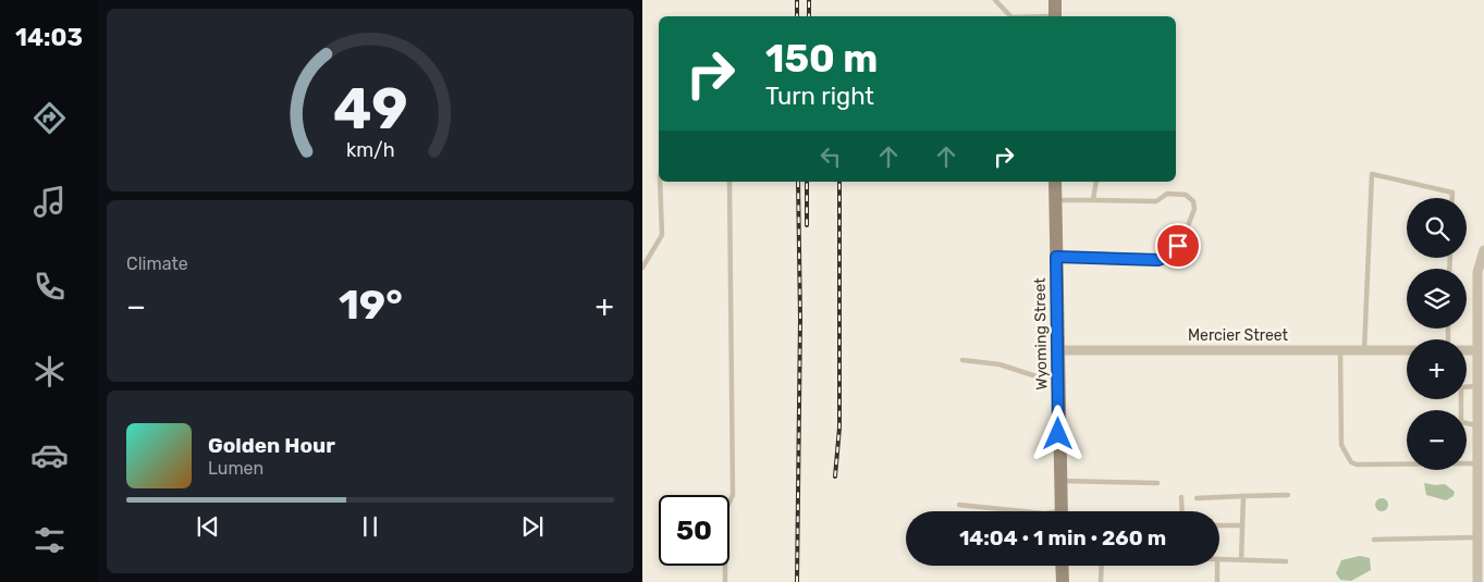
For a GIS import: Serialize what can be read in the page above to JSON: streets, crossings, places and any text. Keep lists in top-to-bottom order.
{
  "streets": {
    "main road": ["Wyoming Street"],
    "street": ["Mercier Street"]
  },
  "crossings": [
    ["Wyoming Street", "Mercier Street"]
  ],
  "page": {
    "tabs": "14:03",
    "turn": ["150 m", "Turn right"],
    "map_buttons": ["+", "−"],
    "tile": "Climate",
    "heat": ["−", "19°", "+"],
    "song": ["Golden Hour", "Lumen"],
    "limit": "50",
    "trip": "14:04 · 1 min · 260 m",
    "gauge": ["49", "km/h"]
  }
}
